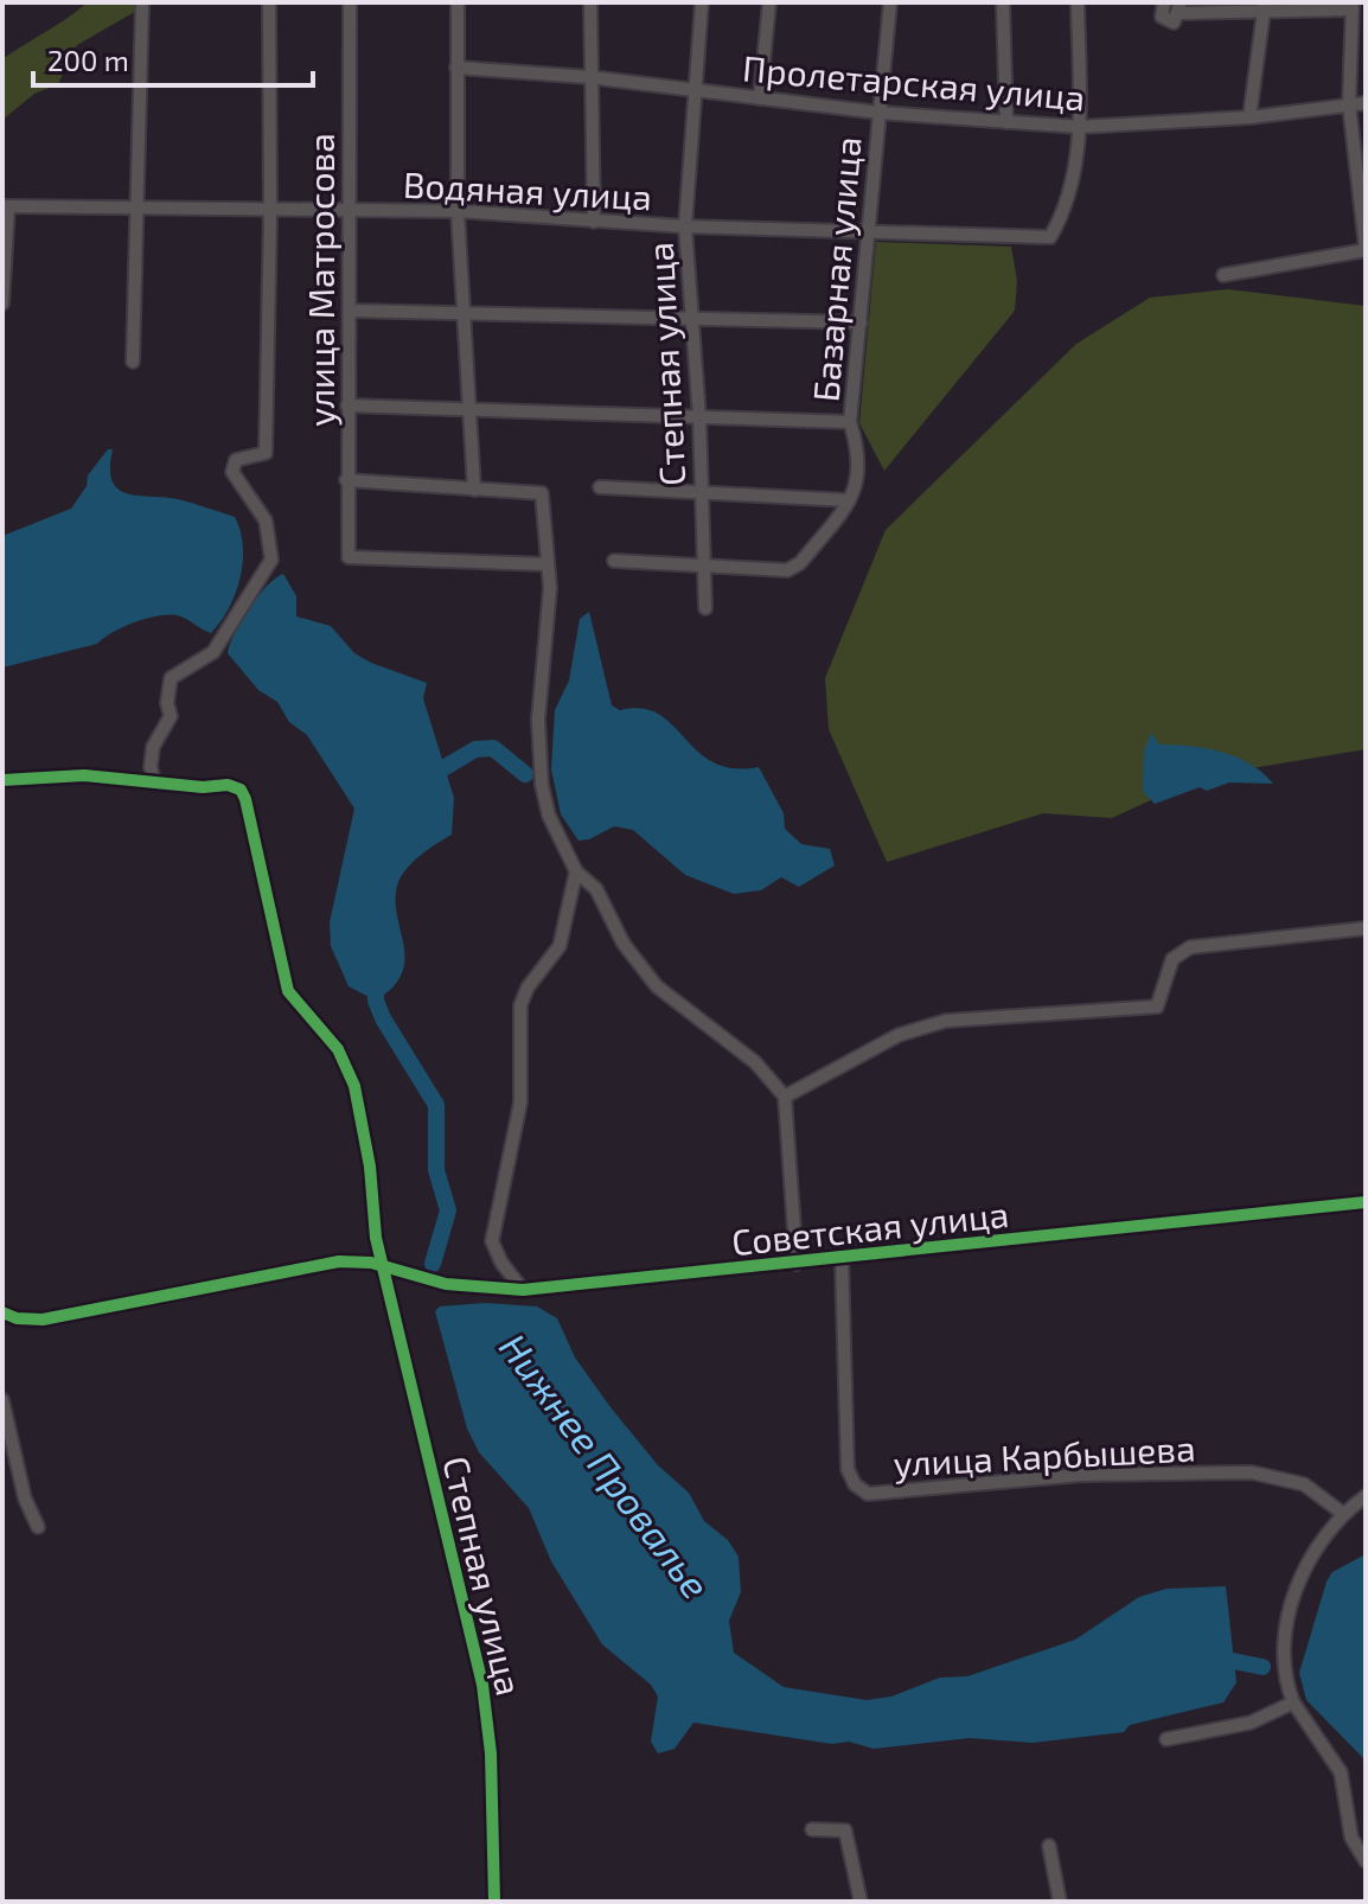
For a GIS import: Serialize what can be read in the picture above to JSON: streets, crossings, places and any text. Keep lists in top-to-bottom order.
{
  "streets": {
    "street": [
      "Пролетарская улица",
      "Водяная улица",
      "Базарная улица",
      "улица Матросова",
      "Степная улица",
      "Советская улица",
      "улица Карбышева"
    ]
  },
  "crossings": [
    ["Пролетарская улица", "Водяная улица"],
    ["Пролетарская улица", "Базарная улица"],
    ["Пролетарская улица", "Степная улица"],
    ["Водяная улица", "Базарная улица"],
    ["Водяная улица", "улица Матросова"],
    ["Водяная улица", "Степная улица"],
    ["Базарная улица", "Степная улица"],
    ["Степная улица", "Советская улица"],
    ["Советская улица", "улица Карбышева"]
  ],
  "water": ["Нижнее Провалье"],
  "scale_bar": "200 m"
}
